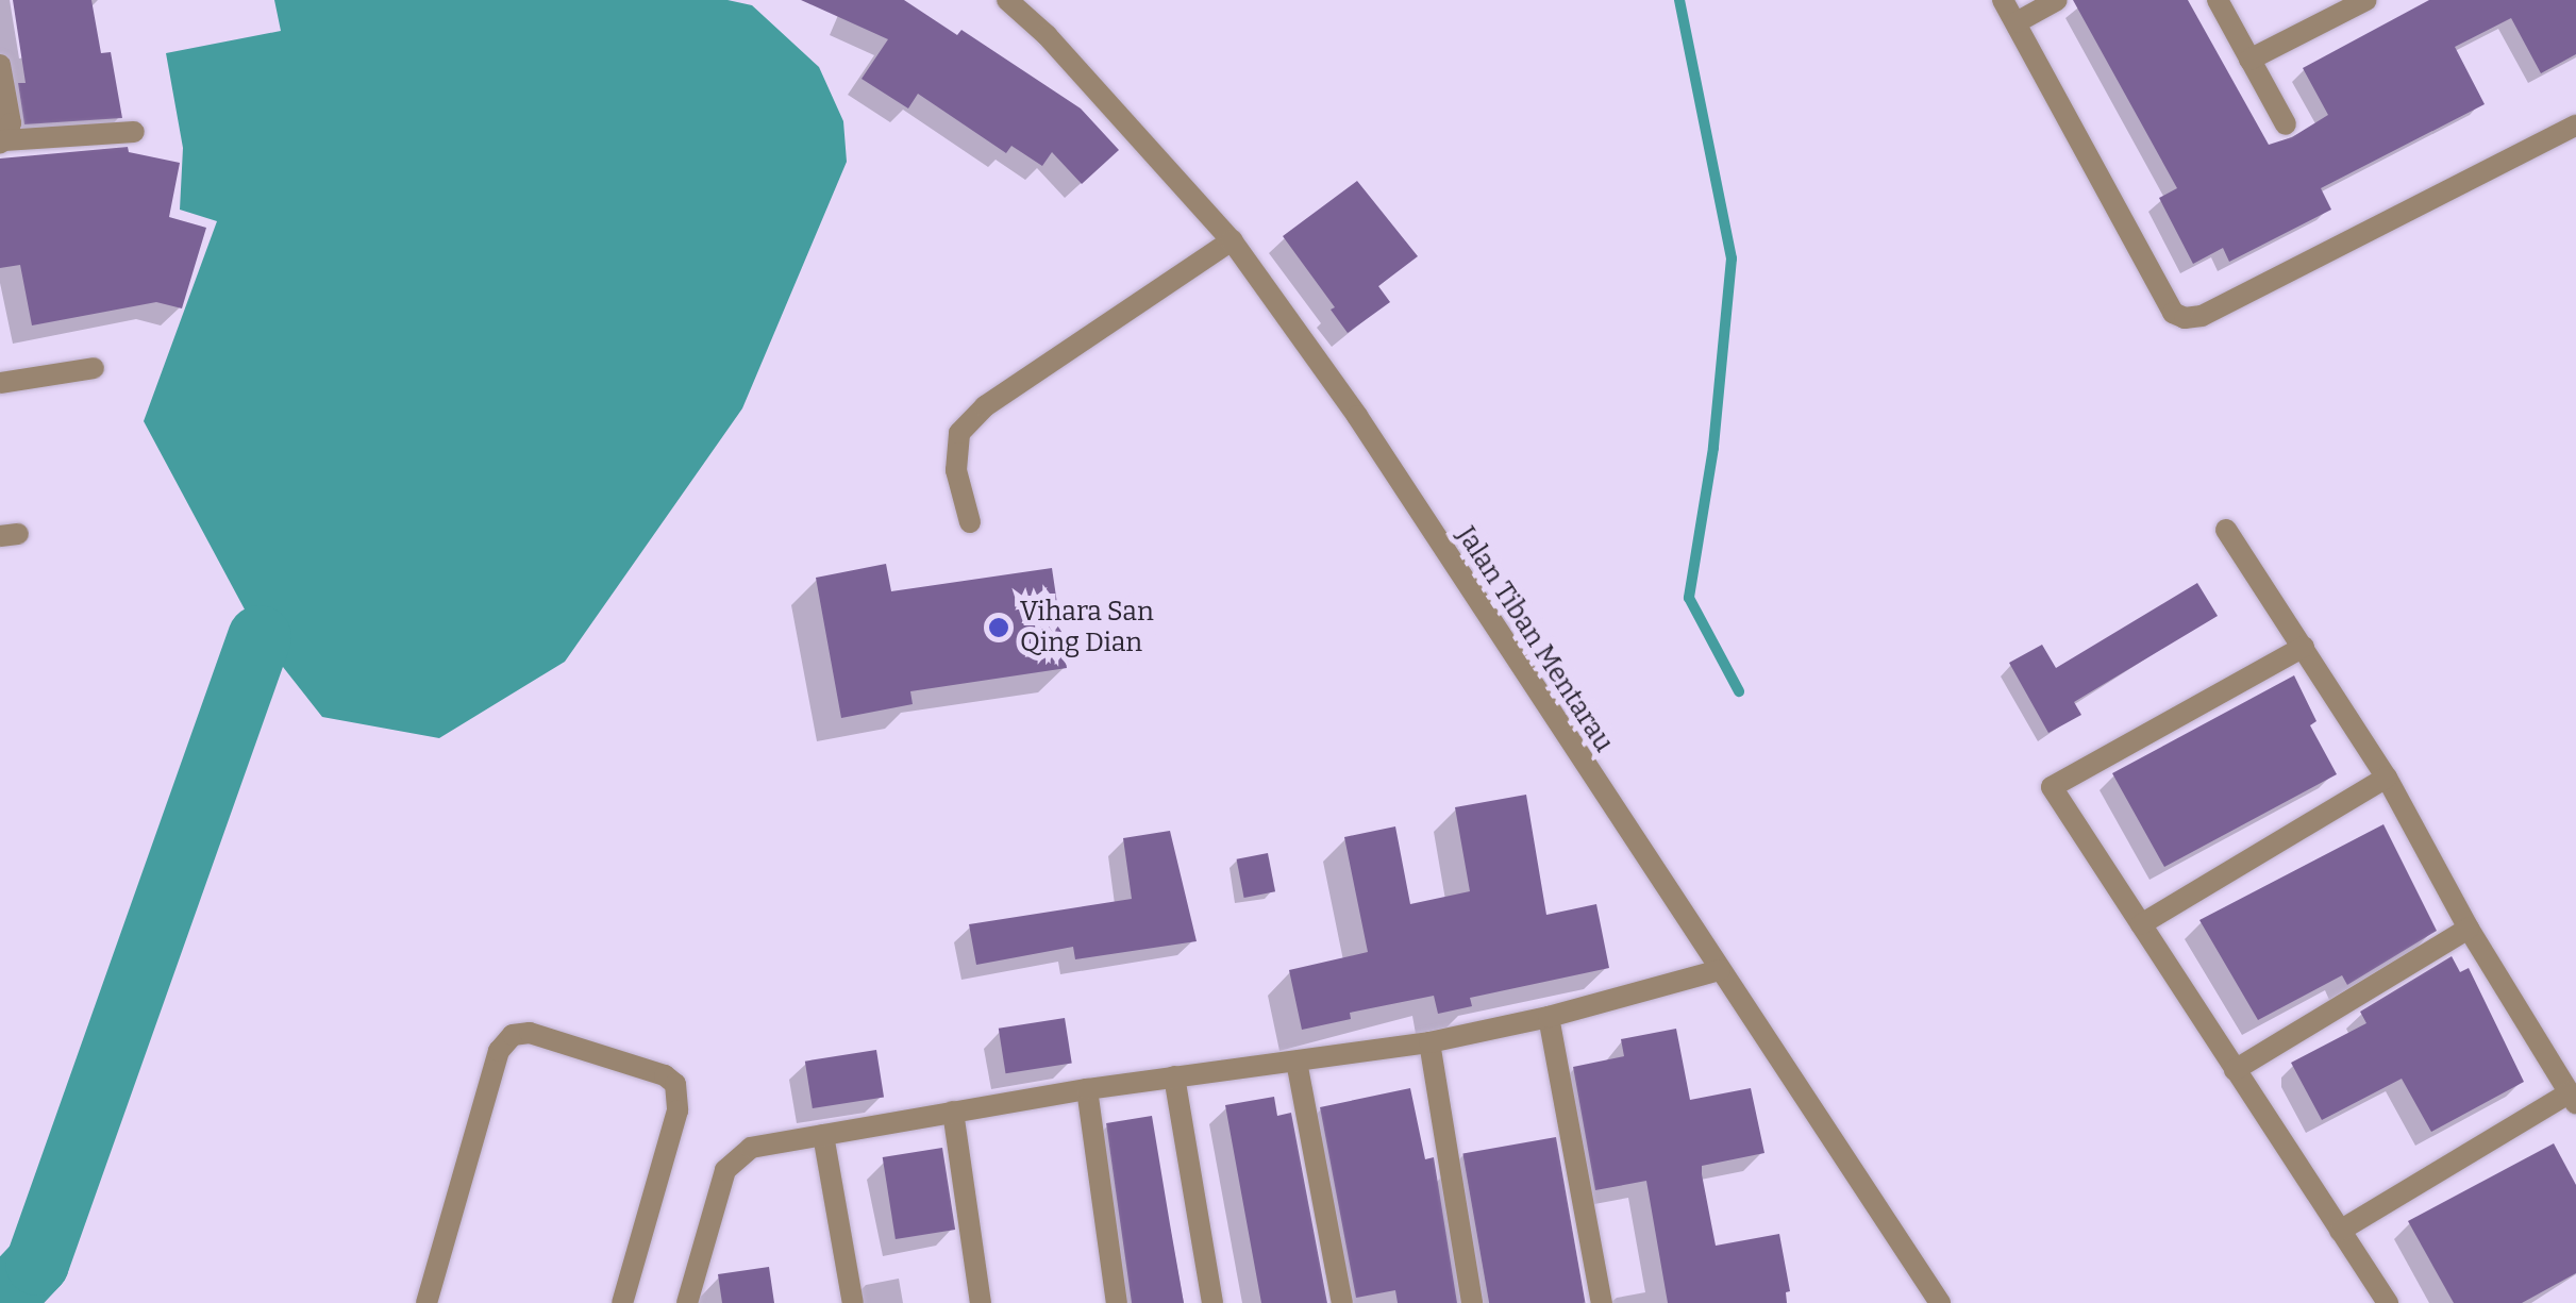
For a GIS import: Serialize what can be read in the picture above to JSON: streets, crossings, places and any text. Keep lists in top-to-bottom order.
{
  "streets": {
    "street": ["Jalan Tiban Mentarau"]
  },
  "places": ["Vihara San Qing Dian"]
}
